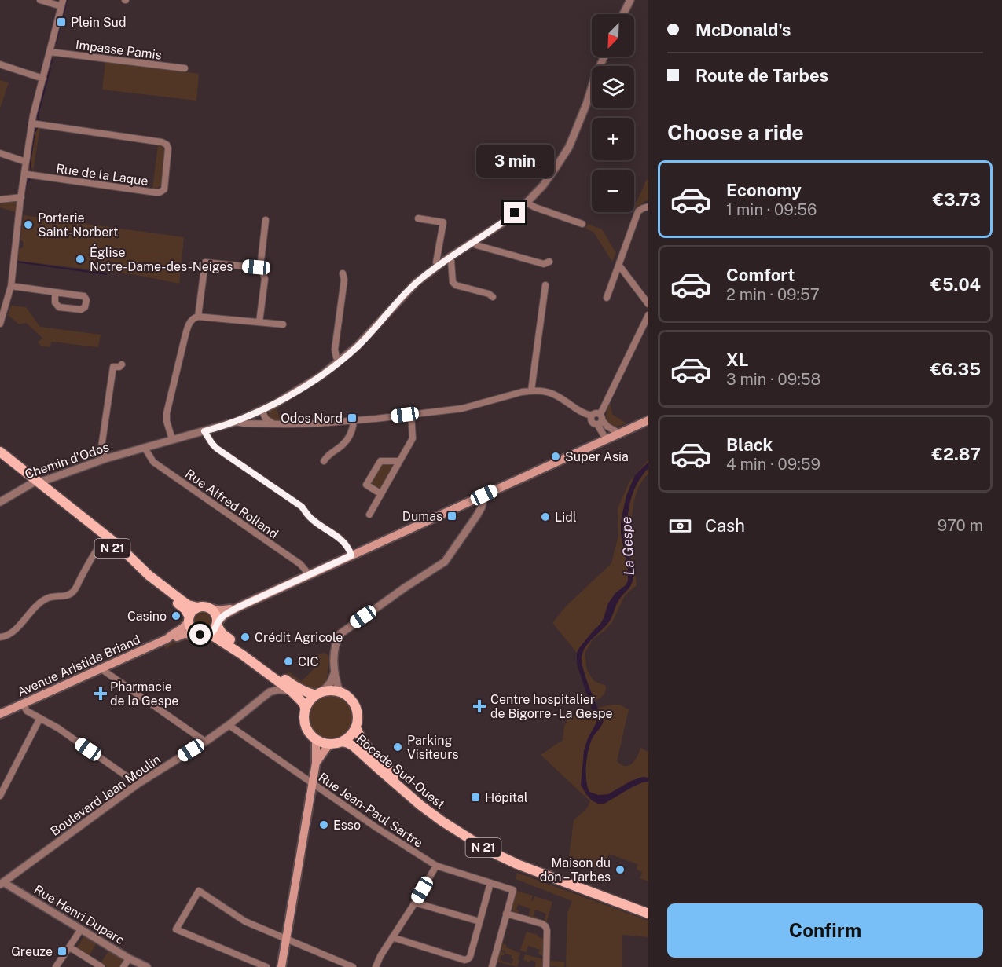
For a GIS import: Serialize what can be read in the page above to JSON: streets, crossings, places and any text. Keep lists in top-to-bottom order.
{
  "streets": {
    "main road": ["N 21", "Avenue Aristide Briand", "Rocade Sud-Ouest"],
    "street": [
      "Impasse Pamis",
      "Rue de la Laque",
      "Chemin d'Odos",
      "Rue Alfred Rolland",
      "Boulevard Jean Moulin",
      "Rue Jean-Paul Sartre",
      "Rue Henri Duparc"
    ]
  },
  "crossings": [
    ["Chemin d'Odos", "Rue Alfred Rolland"],
    ["Chemin d'Odos", "N 21"],
    ["N 21", "Avenue Aristide Briand"],
    ["Boulevard Jean Moulin", "Rue Jean-Paul Sartre"],
    ["Boulevard Jean Moulin", "Rue Henri Duparc"]
  ],
  "water": ["La Gespe"],
  "places": {
    "transit": [
      "Plein Sud",
      "Odos Nord",
      "Dumas",
      "Hôpital",
      "Greuze"
    ],
    "other": [
      "Porterie Saint-Norbert",
      "Église Notre-Dame-des-Neiges",
      "Super Asia",
      "Lidl",
      "Casino",
      "Crédit Agricole",
      "CIC",
      "Parking Visiteurs",
      "Esso",
      "Maison du don – Tarbes"
    ],
    "health": ["Pharmacie de la Gespe", "Centre hospitalier de Bigorre - La Gespe"]
  },
  "north": "bottom left",
  "page": {
    "banner": ["McDonald's", "Route de Tarbes"],
    "map_buttons": ["+", "−"],
    "heading": "Choose a ride",
    "bubble": "3 min",
    "list": [
      {
        "name": "Economy",
        "note": "1 min · 09:56",
        "value": "€3.73"
      },
      {
        "name": "Comfort",
        "note": "2 min · 09:57",
        "value": "€5.04"
      },
      {
        "name": "XL",
        "note": "3 min · 09:58",
        "value": "€6.35"
      },
      {
        "name": "Black",
        "note": "4 min · 09:59",
        "value": "€2.87"
      }
    ],
    "pay": ["Cash", "970 m"],
    "buttons": "Confirm"
  }
}
